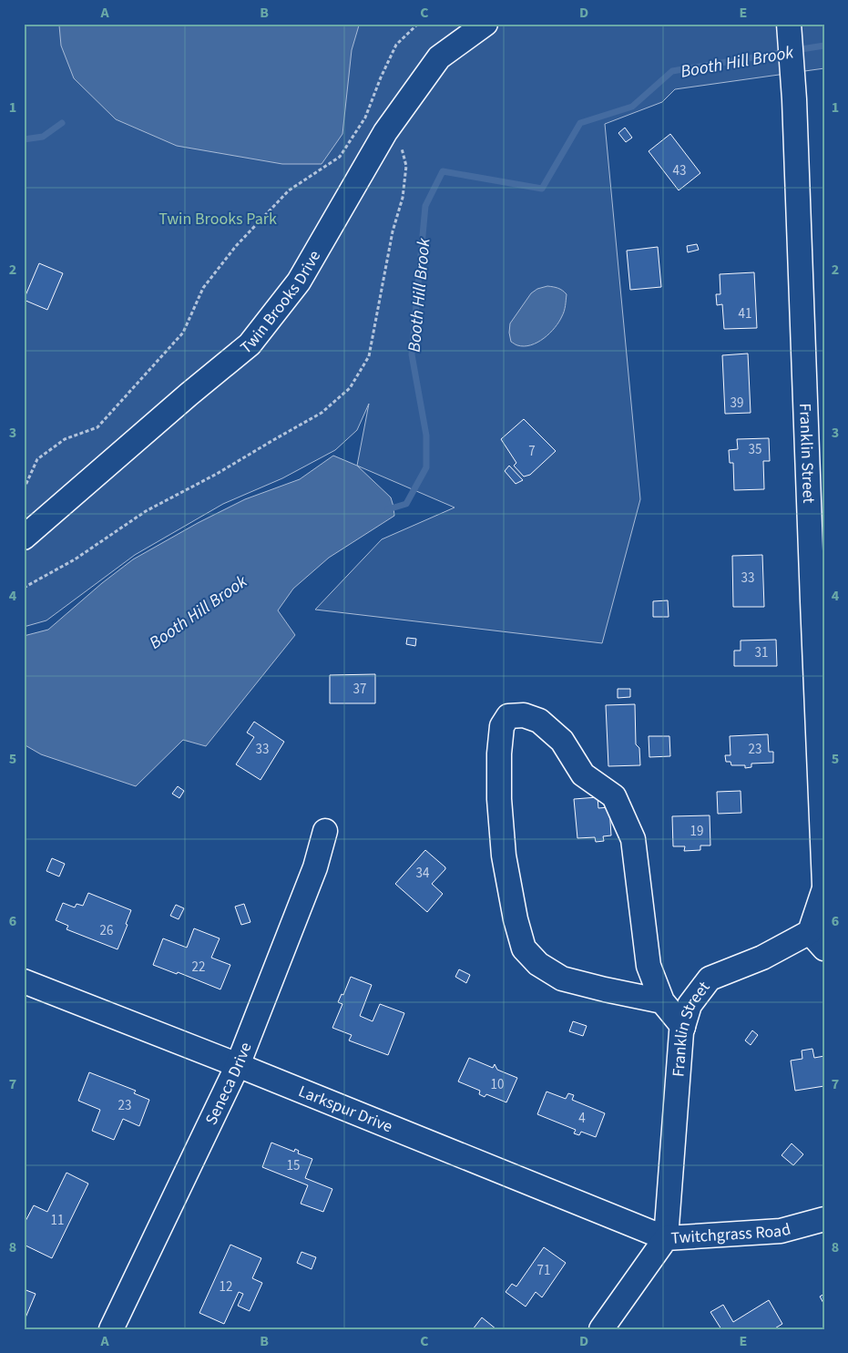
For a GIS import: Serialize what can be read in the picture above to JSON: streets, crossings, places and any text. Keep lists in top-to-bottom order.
{
  "streets": {
    "street": [
      "Twin Brooks Drive",
      "Franklin Street",
      "Seneca Drive",
      "Larkspur Drive",
      "Twitchgrass Road"
    ]
  },
  "crossings": [
    ["Franklin Street", "Larkspur Drive"],
    ["Franklin Street", "Twitchgrass Road"],
    ["Seneca Drive", "Larkspur Drive"],
    ["Larkspur Drive", "Twitchgrass Road"]
  ],
  "water": ["Booth Hill Brook"],
  "parks": ["Twin Brooks Park"],
  "house_numbers": [
    "43",
    "41",
    "39",
    "35",
    "7",
    "33",
    "31",
    "37",
    "33",
    "23",
    "19",
    "34",
    "26",
    "22",
    "10",
    "23",
    "4",
    "15",
    "11",
    "71",
    "12"
  ],
  "grid": {
    "columns": [
      "A",
      "B",
      "C",
      "D",
      "E"
    ],
    "rows": [
      "1",
      "2",
      "3",
      "4",
      "5",
      "6",
      "7",
      "8"
    ]
  }
}
